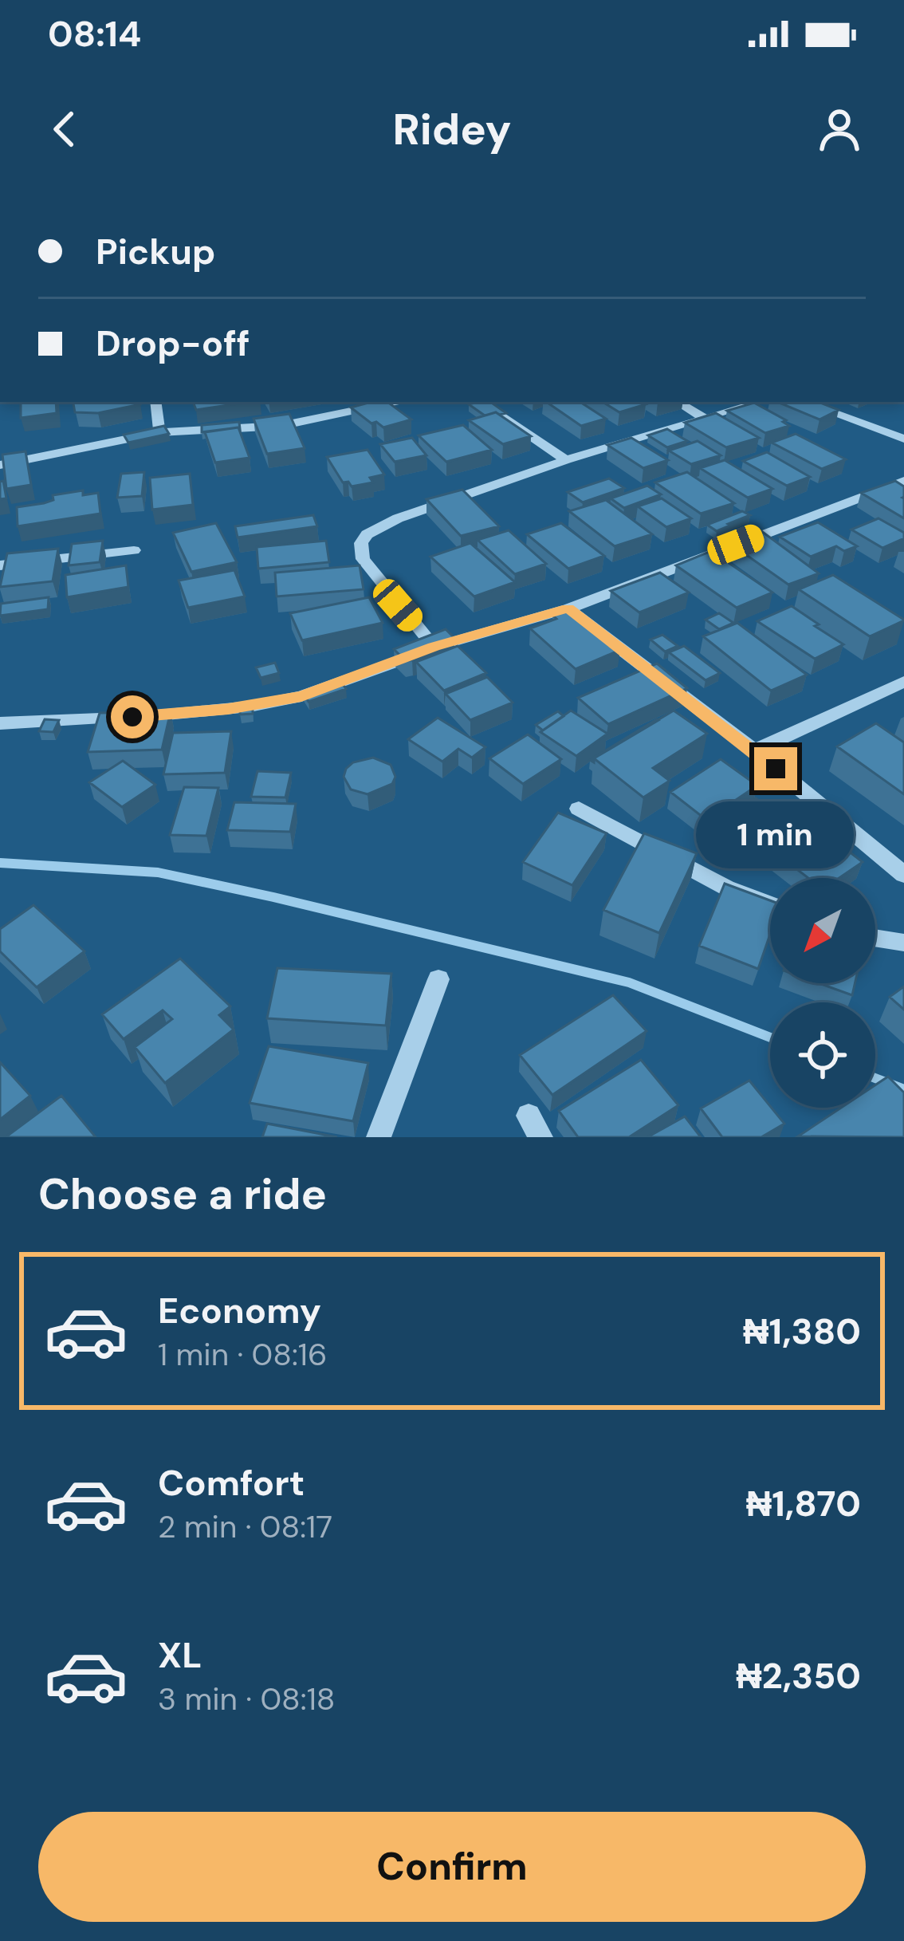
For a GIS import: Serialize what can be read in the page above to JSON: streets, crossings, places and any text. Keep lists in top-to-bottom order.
{
  "north": "bottom left",
  "page": {
    "status": "08:14",
    "header": "Ridey",
    "banner": ["Pickup", "Drop-off"],
    "bubble": "1 min",
    "heading": "Choose a ride",
    "list": [
      {
        "name": "Economy",
        "note": "1 min · 08:16",
        "value": "₦1,380"
      },
      {
        "name": "Comfort",
        "note": "2 min · 08:17",
        "value": "₦1,870"
      },
      {
        "name": "XL",
        "note": "3 min · 08:18",
        "value": "₦2,350"
      }
    ],
    "buttons": "Confirm"
  }
}
